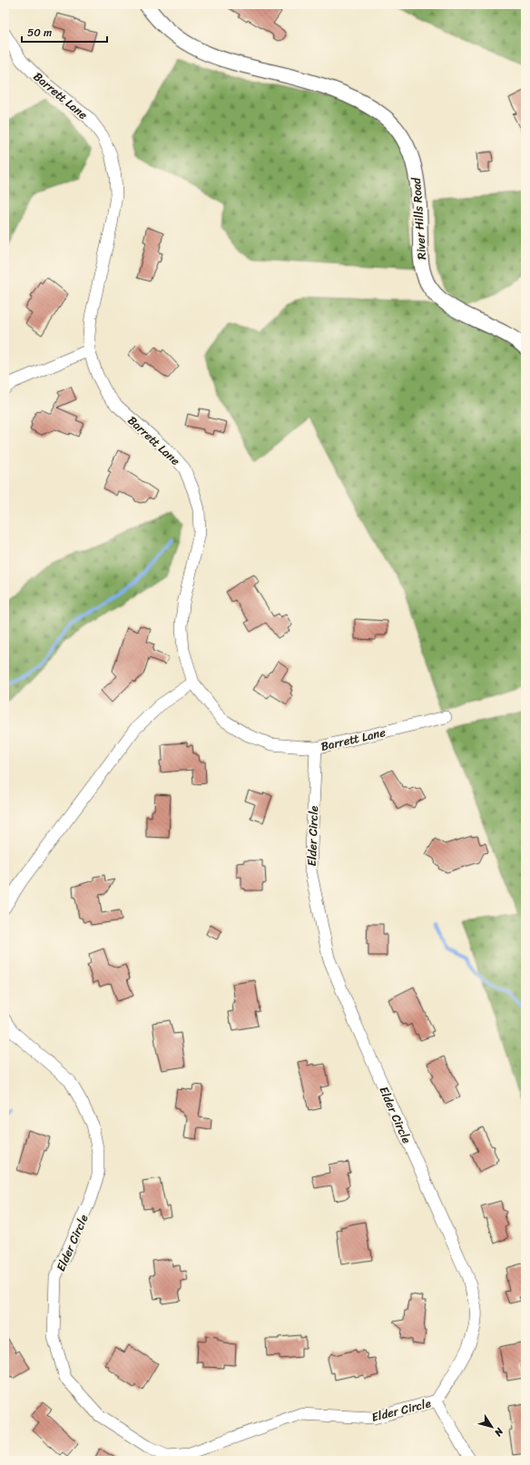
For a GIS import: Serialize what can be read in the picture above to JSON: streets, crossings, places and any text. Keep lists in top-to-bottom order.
{
  "streets": {
    "street": ["Barrett Lane", "River Hills Road", "Elder Circle"]
  },
  "crossings": [
    ["Barrett Lane", "Elder Circle"]
  ],
  "scale_bar": "50 m",
  "north": "bottom right"
}
